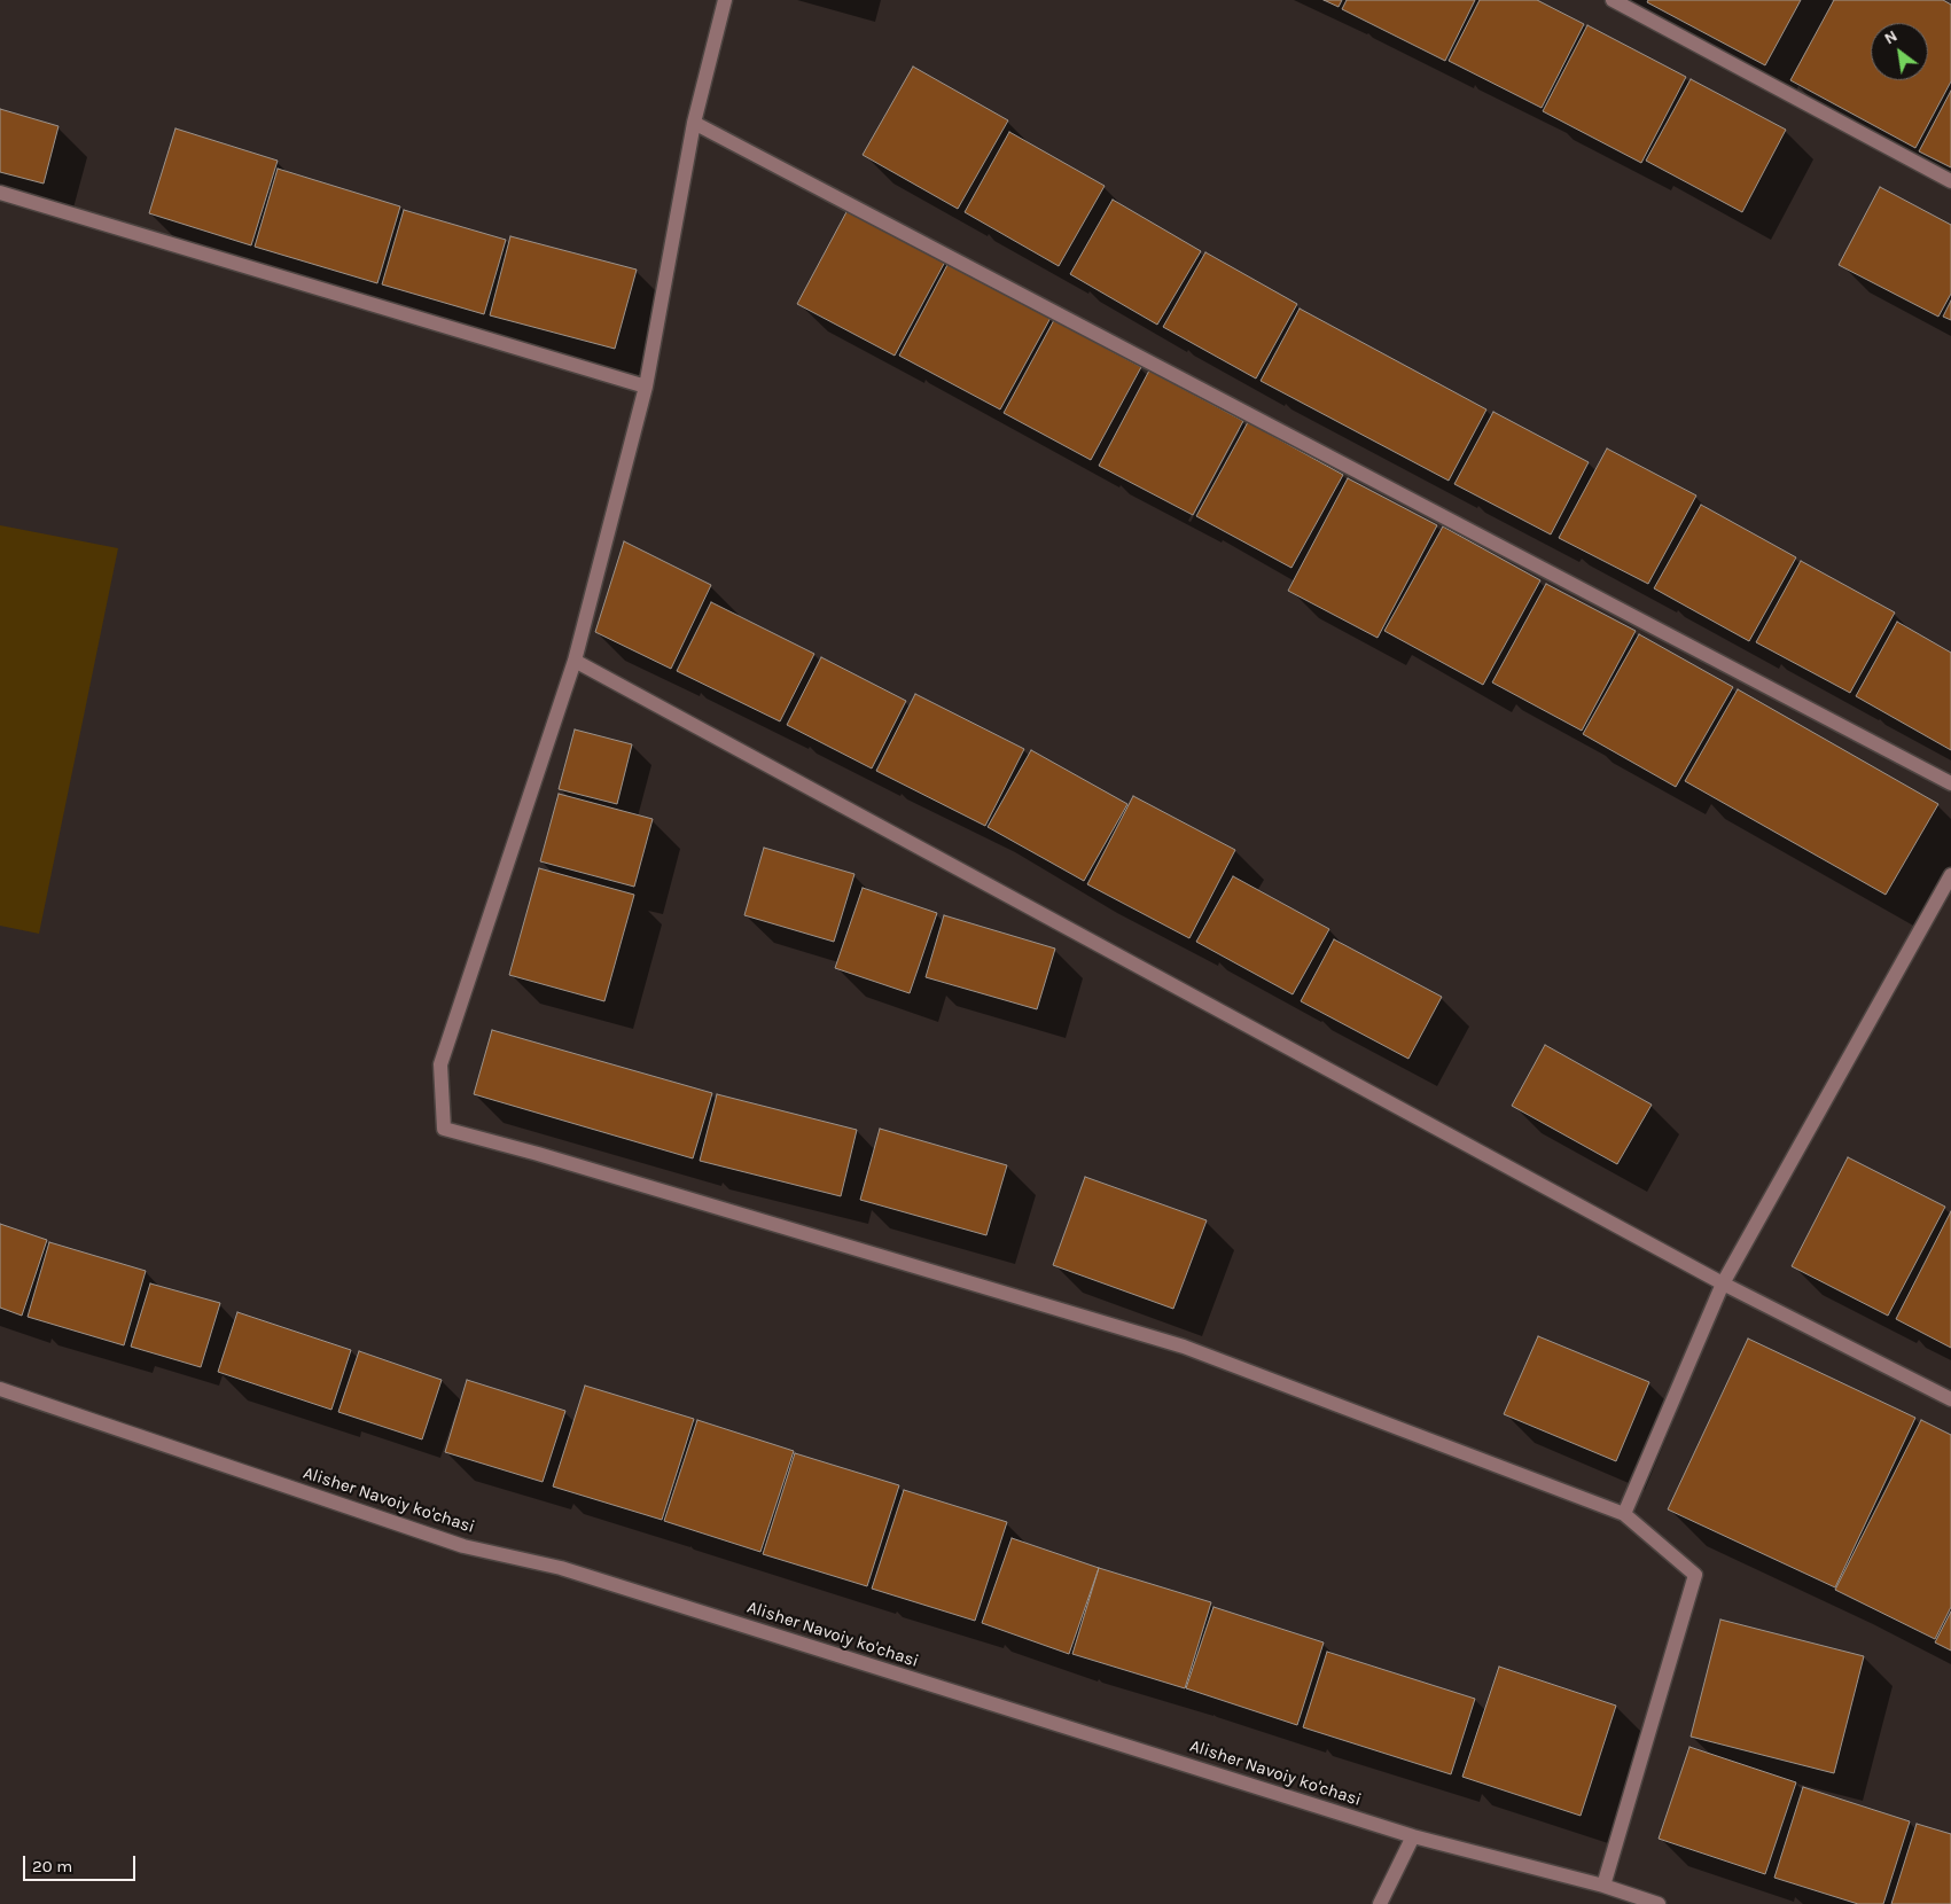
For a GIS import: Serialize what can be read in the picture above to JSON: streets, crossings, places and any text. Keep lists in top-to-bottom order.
{
  "streets": {
    "street": ["Alisher Navoiy ko'chasi"]
  },
  "scale_bar": "20 m",
  "north": "top left"
}
